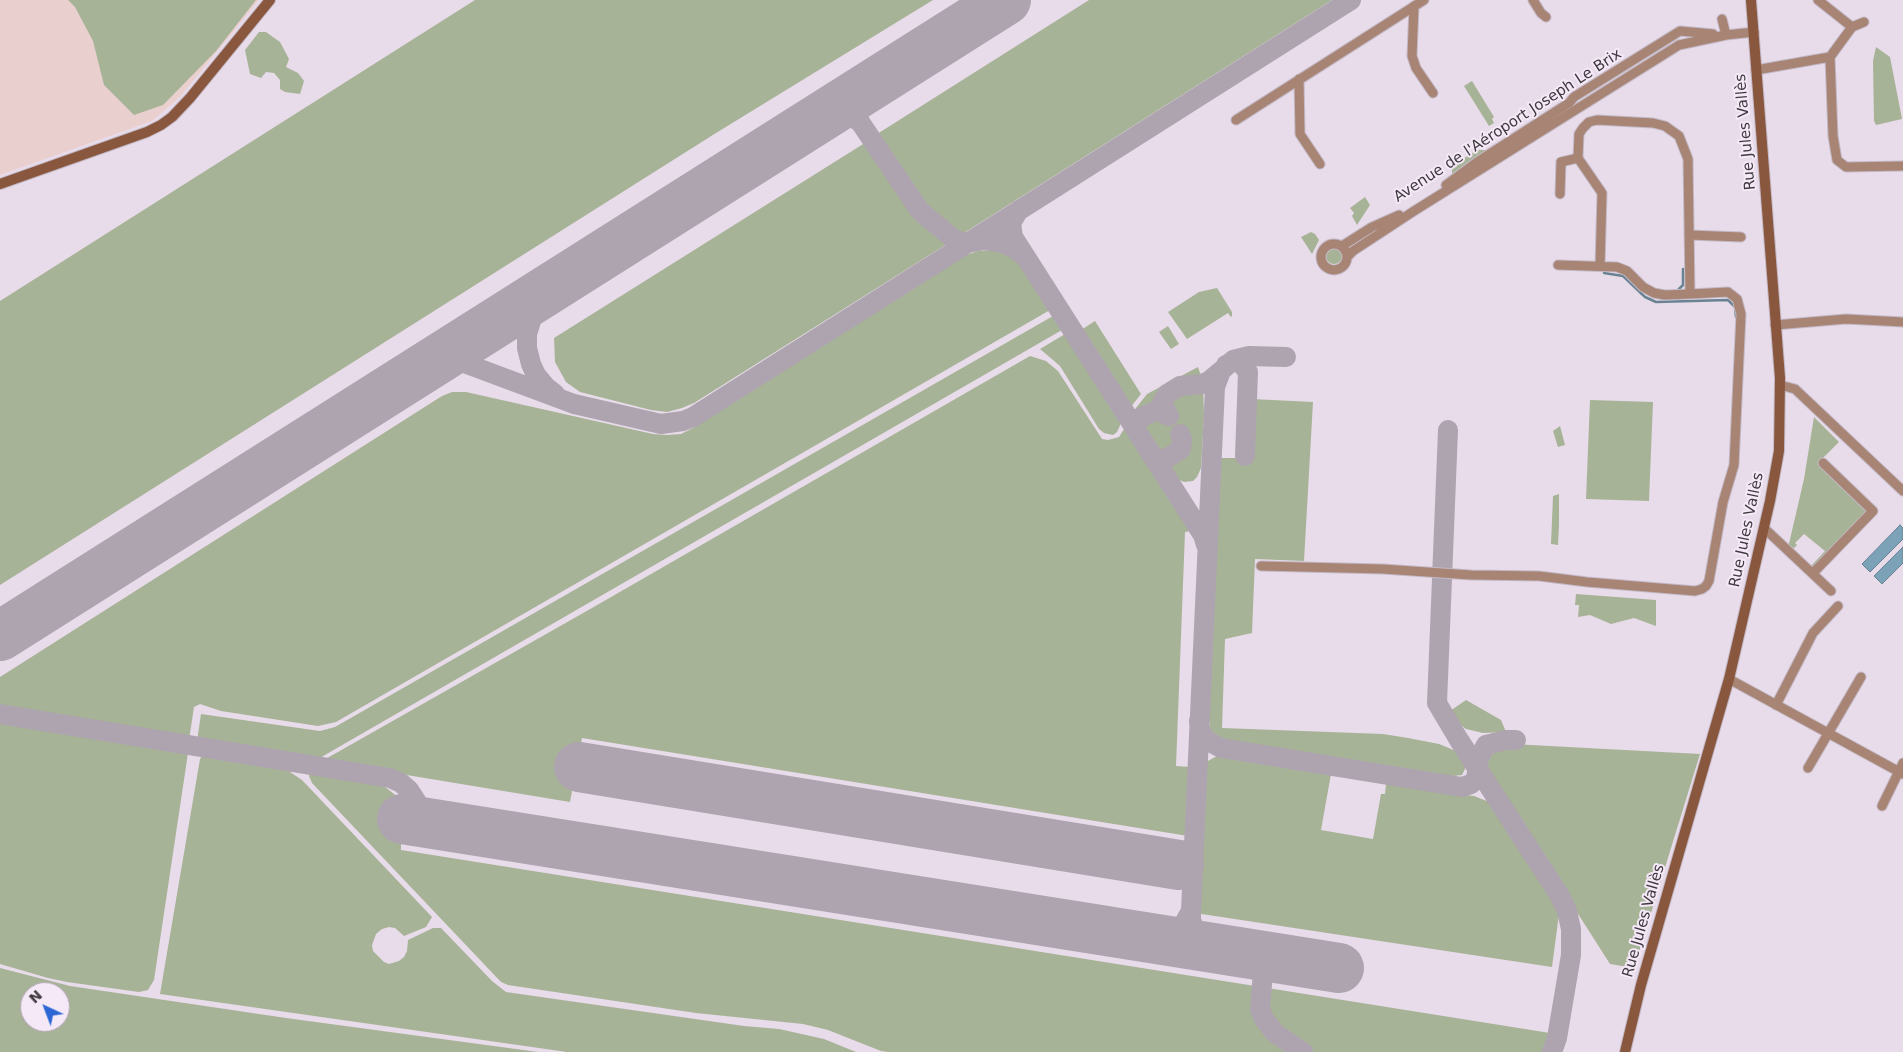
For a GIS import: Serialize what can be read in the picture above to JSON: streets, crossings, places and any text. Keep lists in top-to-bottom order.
{
  "streets": {
    "street": ["Avenue de l'Aéroport Joseph Le Brix", "Rue Jules Vallès"]
  },
  "crossings": [
    ["Avenue de l'Aéroport Joseph Le Brix", "Rue Jules Vallès"]
  ],
  "north": "top left"
}
